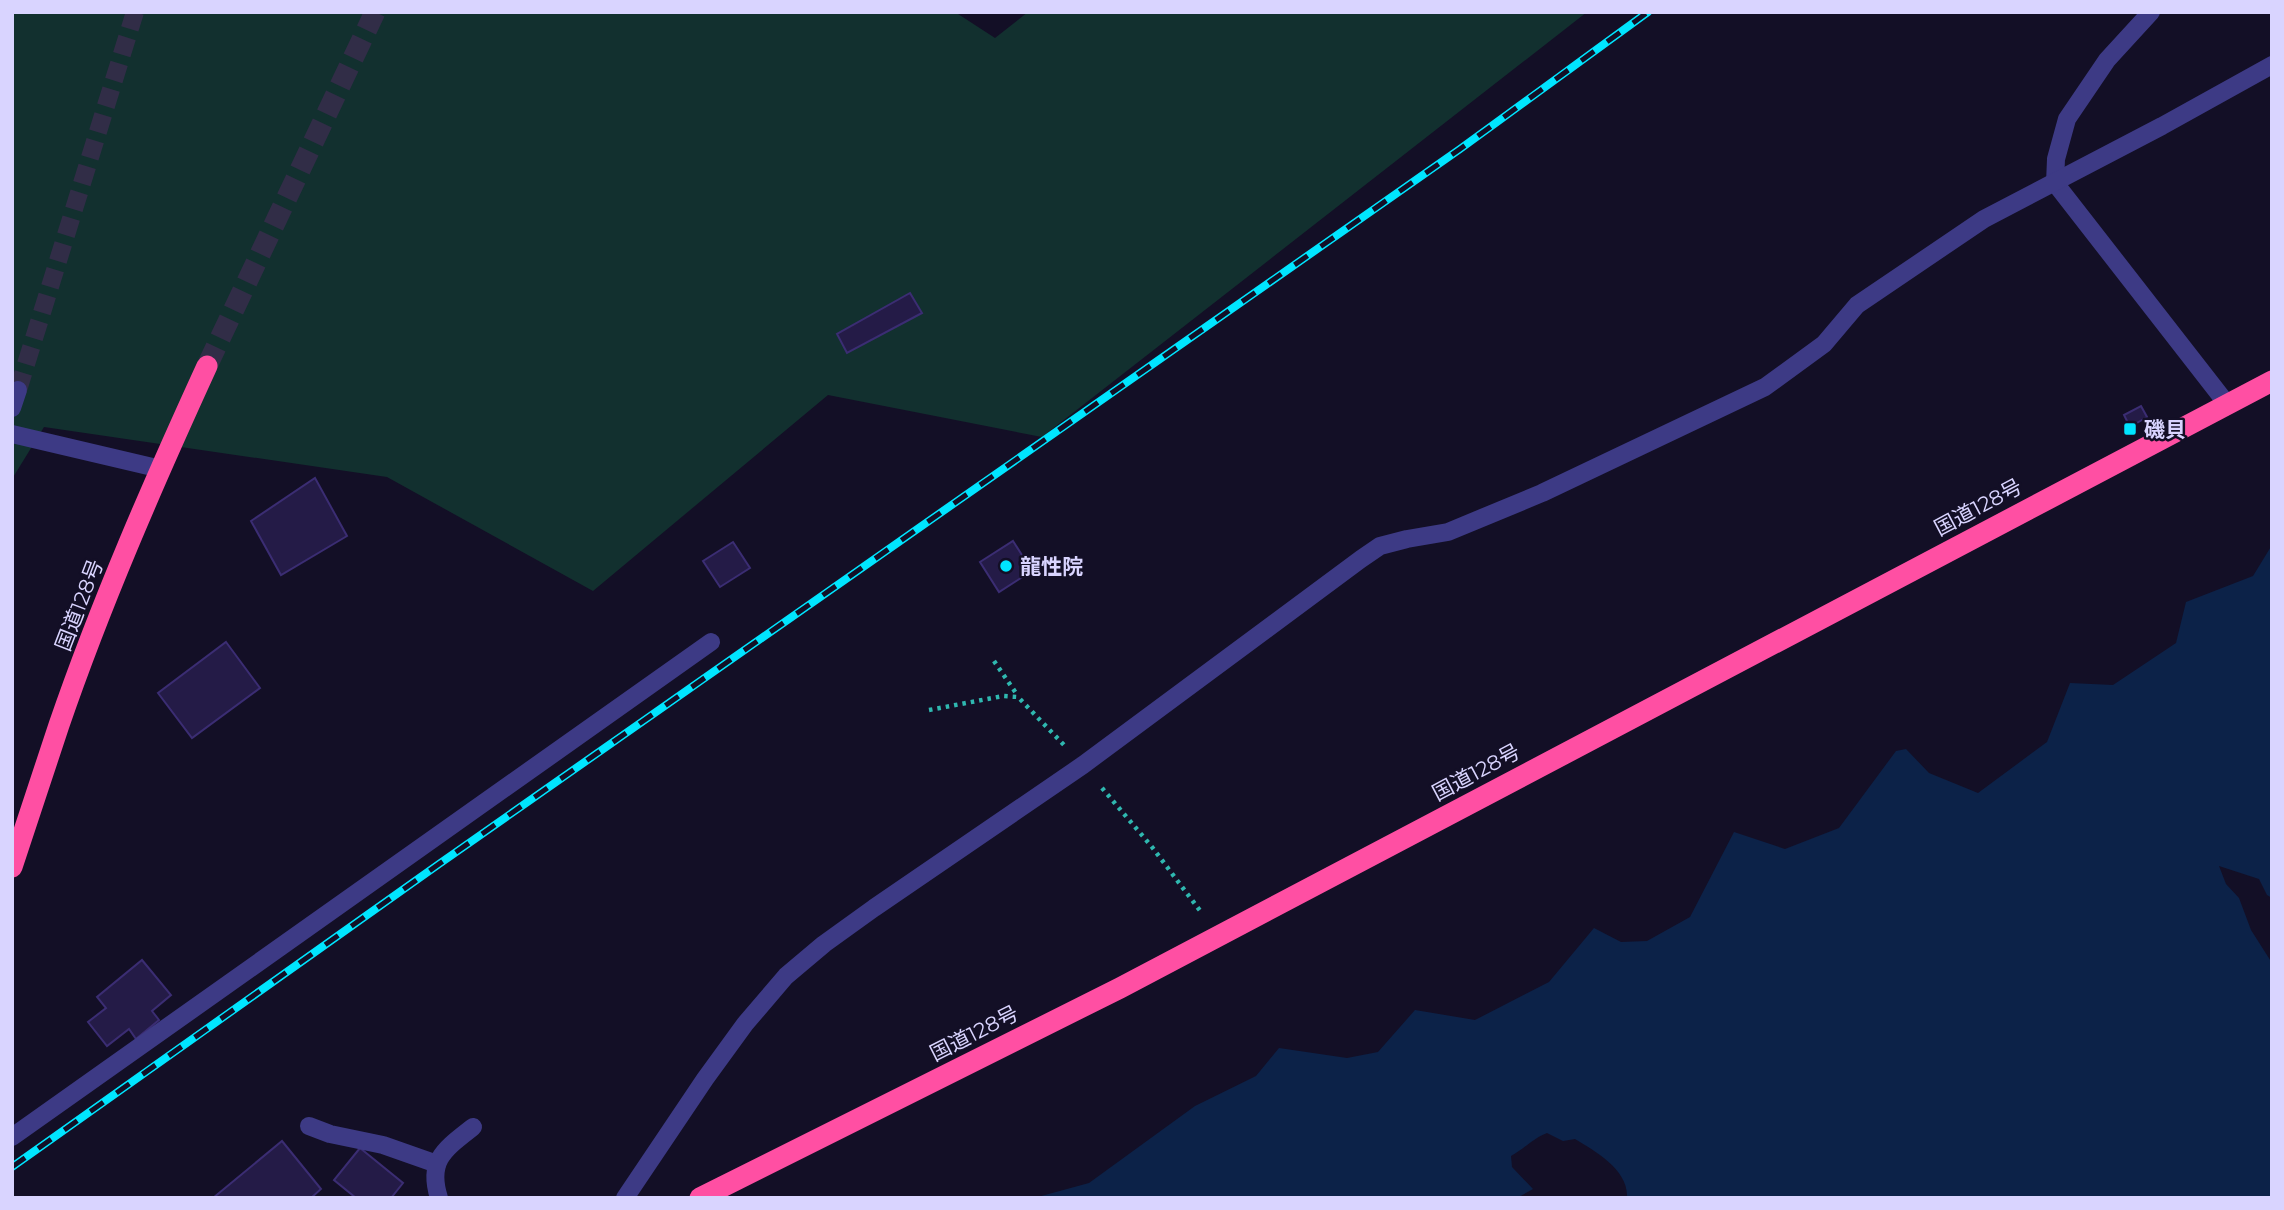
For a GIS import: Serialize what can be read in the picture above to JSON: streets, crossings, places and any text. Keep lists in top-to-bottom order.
{
  "streets": {
    "highway": ["国道128号"]
  },
  "places": {
    "transit": ["磯貝"],
    "other": ["龍性院"]
  }
}
